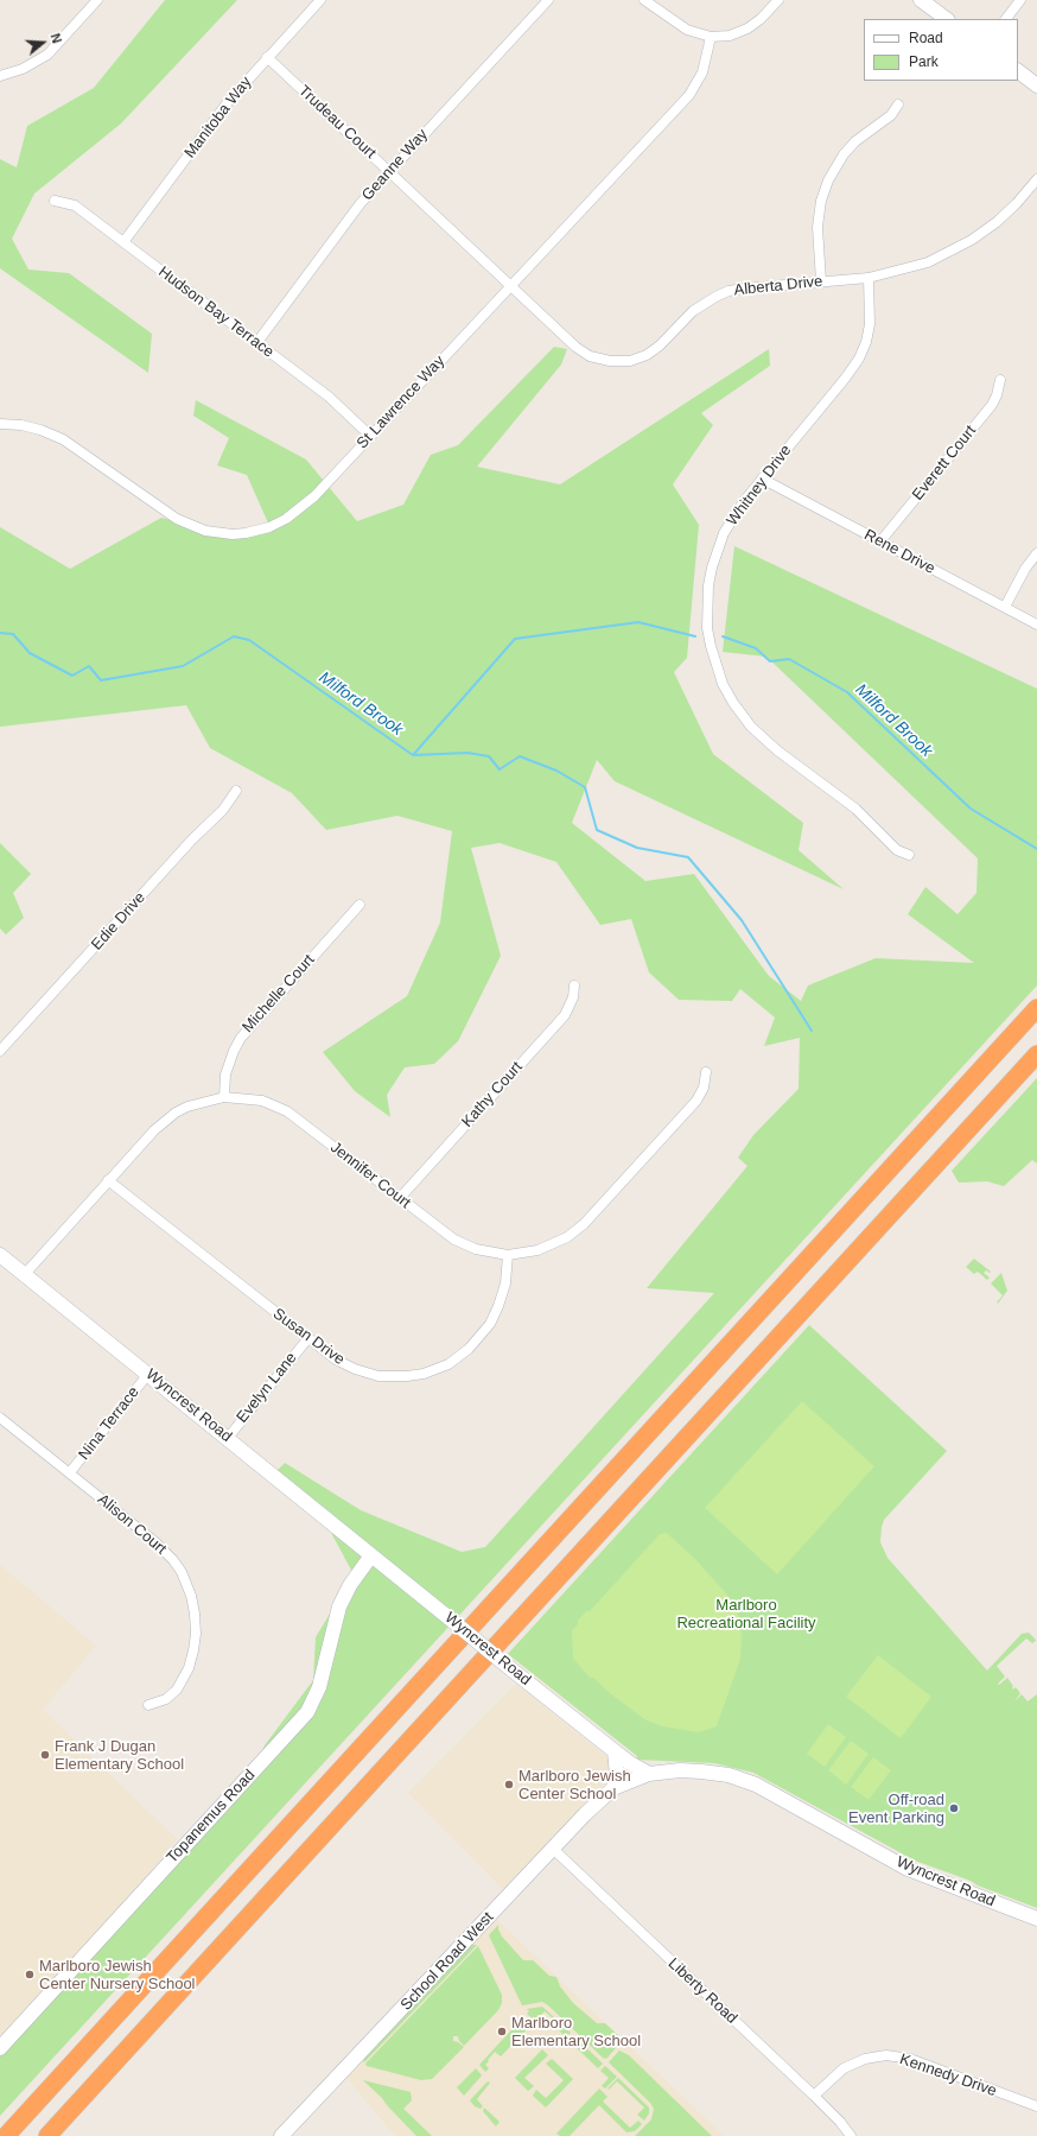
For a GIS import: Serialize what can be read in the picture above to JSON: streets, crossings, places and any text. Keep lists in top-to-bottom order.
{
  "streets": {
    "street": [
      "Manitoba Way",
      "Trudeau Court",
      "Geanne Way",
      "Alberta Drive",
      "Hudson Bay Terrace",
      "St Lawrence Way",
      "Everett Court",
      "Whitney Drive",
      "Rene Drive",
      "Edie Drive",
      "Michelle Court",
      "Kathy Court",
      "Jennifer Court",
      "Susan Drive",
      "Evelyn Lane",
      "Wyncrest Road",
      "Nina Terrace",
      "Alison Court",
      "Topanemus Road",
      "School Road West",
      "Liberty Road",
      "Kennedy Drive"
    ]
  },
  "crossings": [
    ["Manitoba Way", "Trudeau Court"],
    ["Manitoba Way", "Hudson Bay Terrace"],
    ["Trudeau Court", "Geanne Way"],
    ["Trudeau Court", "Alberta Drive"],
    ["Trudeau Court", "St Lawrence Way"],
    ["Geanne Way", "Hudson Bay Terrace"],
    ["Alberta Drive", "St Lawrence Way"],
    ["Alberta Drive", "Whitney Drive"],
    ["Hudson Bay Terrace", "St Lawrence Way"],
    ["Everett Court", "Rene Drive"],
    ["Whitney Drive", "Rene Drive"],
    ["Michelle Court", "Jennifer Court"],
    ["Kathy Court", "Jennifer Court"],
    ["Jennifer Court", "Susan Drive"],
    ["Jennifer Court", "Wyncrest Road"],
    ["Susan Drive", "Evelyn Lane"],
    ["Evelyn Lane", "Wyncrest Road"],
    ["Wyncrest Road", "Nina Terrace"],
    ["Wyncrest Road", "Topanemus Road"],
    ["Wyncrest Road", "School Road West"],
    ["Nina Terrace", "Alison Court"],
    ["School Road West", "Liberty Road"],
    ["Liberty Road", "Kennedy Drive"]
  ],
  "water": ["Milford Brook"],
  "parks": ["Marlboro Recreational Facility"],
  "places": [
    "Frank J Dugan Elementary School",
    "Marlboro Jewish Center School",
    "Off-road Event Parking",
    "Marlboro Jewish Center Nursery School",
    "Marlboro Elementary School"
  ],
  "legend": ["Road", "Park"],
  "north": "right"
}
